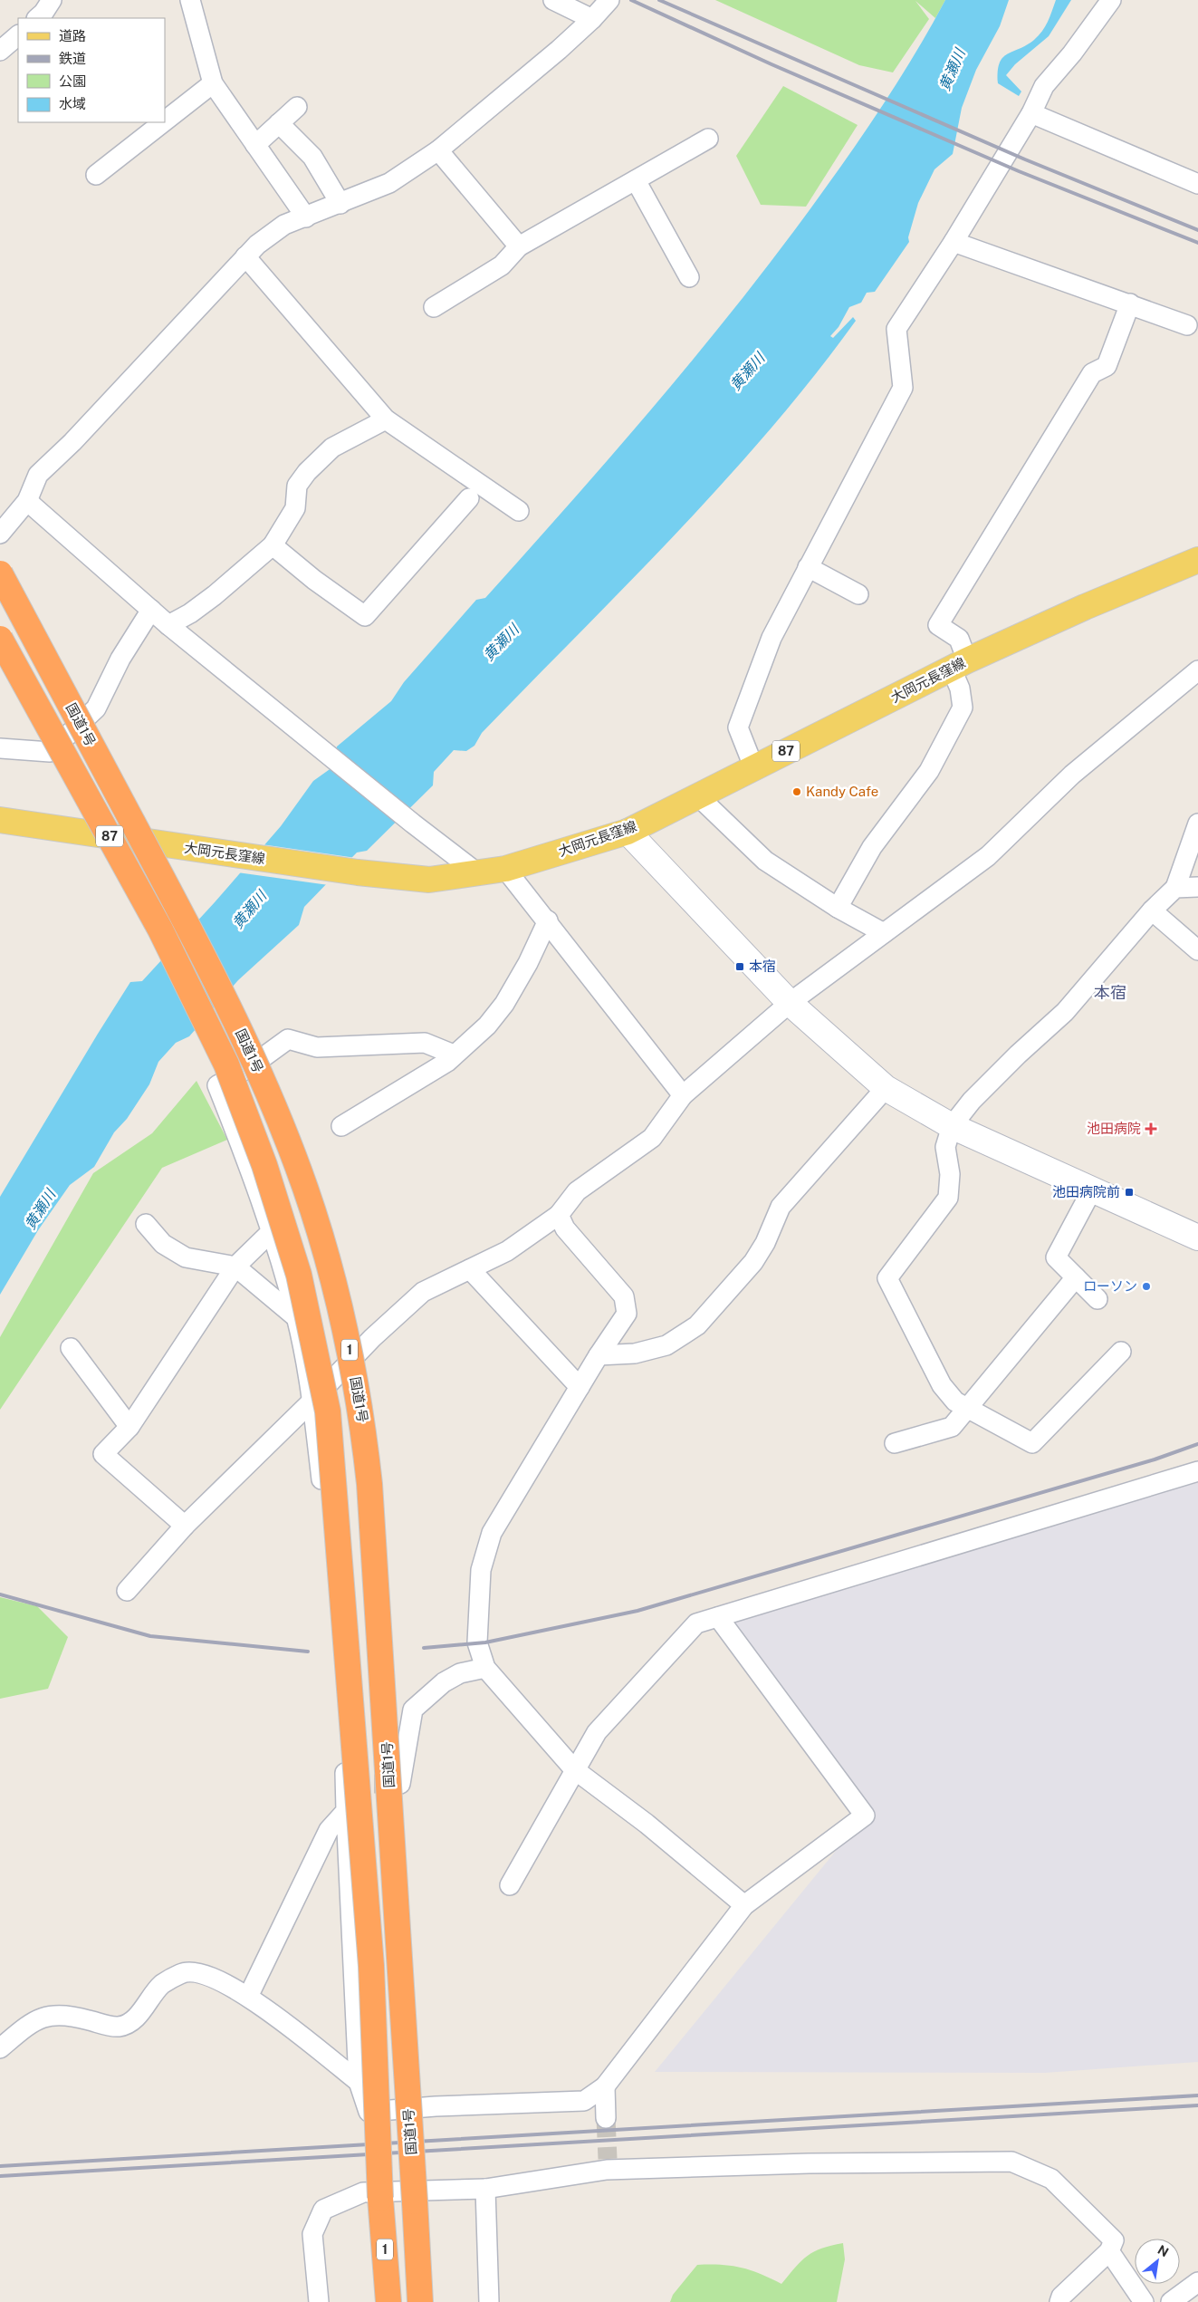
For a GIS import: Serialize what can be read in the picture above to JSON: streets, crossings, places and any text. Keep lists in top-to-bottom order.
{
  "streets": {
    "highway": ["国道1号", "1"],
    "main road": ["大岡元長窪線", "87"]
  },
  "districts": ["本宿"],
  "water": ["黄瀬川"],
  "places": {
    "other": ["Kandy Cafe", "ローソン"],
    "transit": ["本宿", "池田病院前"],
    "health": ["池田病院"]
  },
  "legend": [
    "道路",
    "鉄道",
    "公園",
    "水域"
  ],
  "north": "top right"
}
